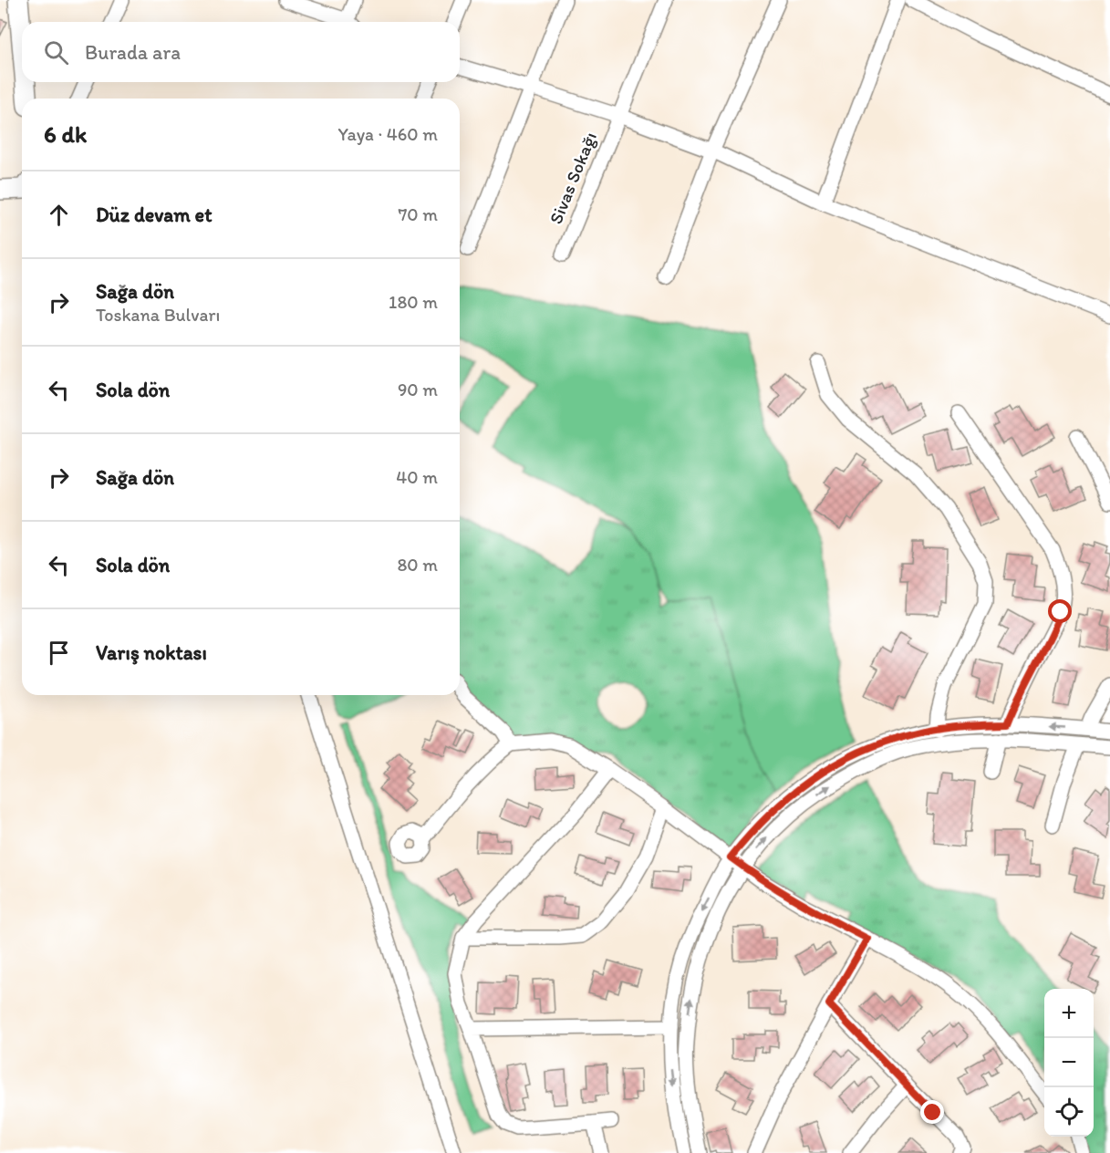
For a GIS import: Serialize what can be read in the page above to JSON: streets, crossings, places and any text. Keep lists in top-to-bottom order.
{
  "streets": {
    "street": ["Sivas Sokağı"]
  },
  "page": {
    "search": "Burada ara",
    "heading": ["6 dk", "Yaya · 460 m"],
    "list": [
      ["Düz devam et", "70 m"],
      ["Sağa dön", "Toskana Bulvarı", "180 m"],
      ["Sola dön", "90 m"],
      ["Sağa dön", "40 m"],
      ["Sola dön", "80 m"],
      "Varış noktası"
    ],
    "map_buttons": ["+", "−"]
  }
}
